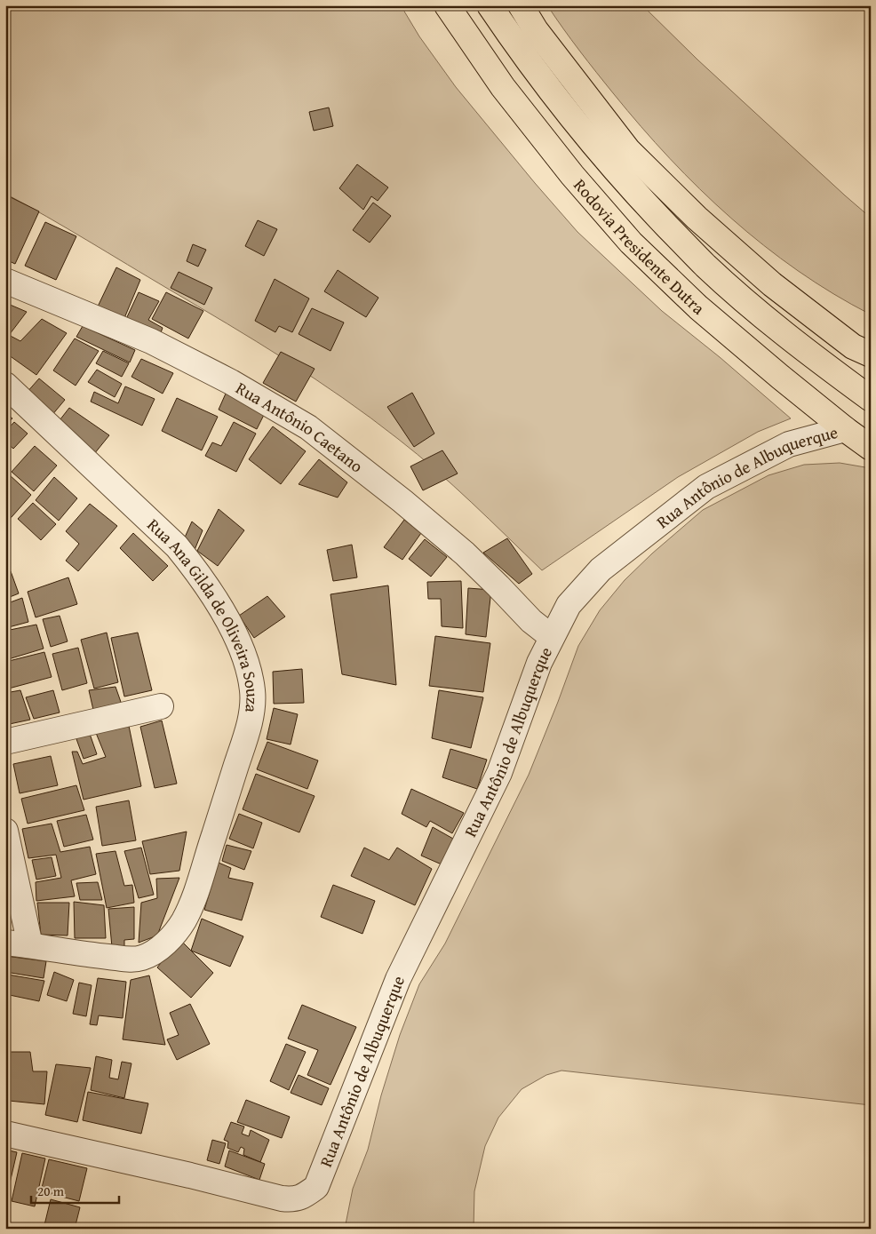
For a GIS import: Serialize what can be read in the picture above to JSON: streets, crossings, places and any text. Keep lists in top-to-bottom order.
{
  "streets": {
    "highway": ["Rodovia Presidente Dutra"],
    "street": ["Rua Antônio Caetano", "Rua Antônio de Albuquerque", "Rua Ana Gilda de Oliveira Souza"]
  },
  "crossings": [
    ["Rodovia Presidente Dutra", "Rua Antônio de Albuquerque"],
    ["Rua Antônio Caetano", "Rua Antônio de Albuquerque"]
  ],
  "scale_bar": "20 m"
}
